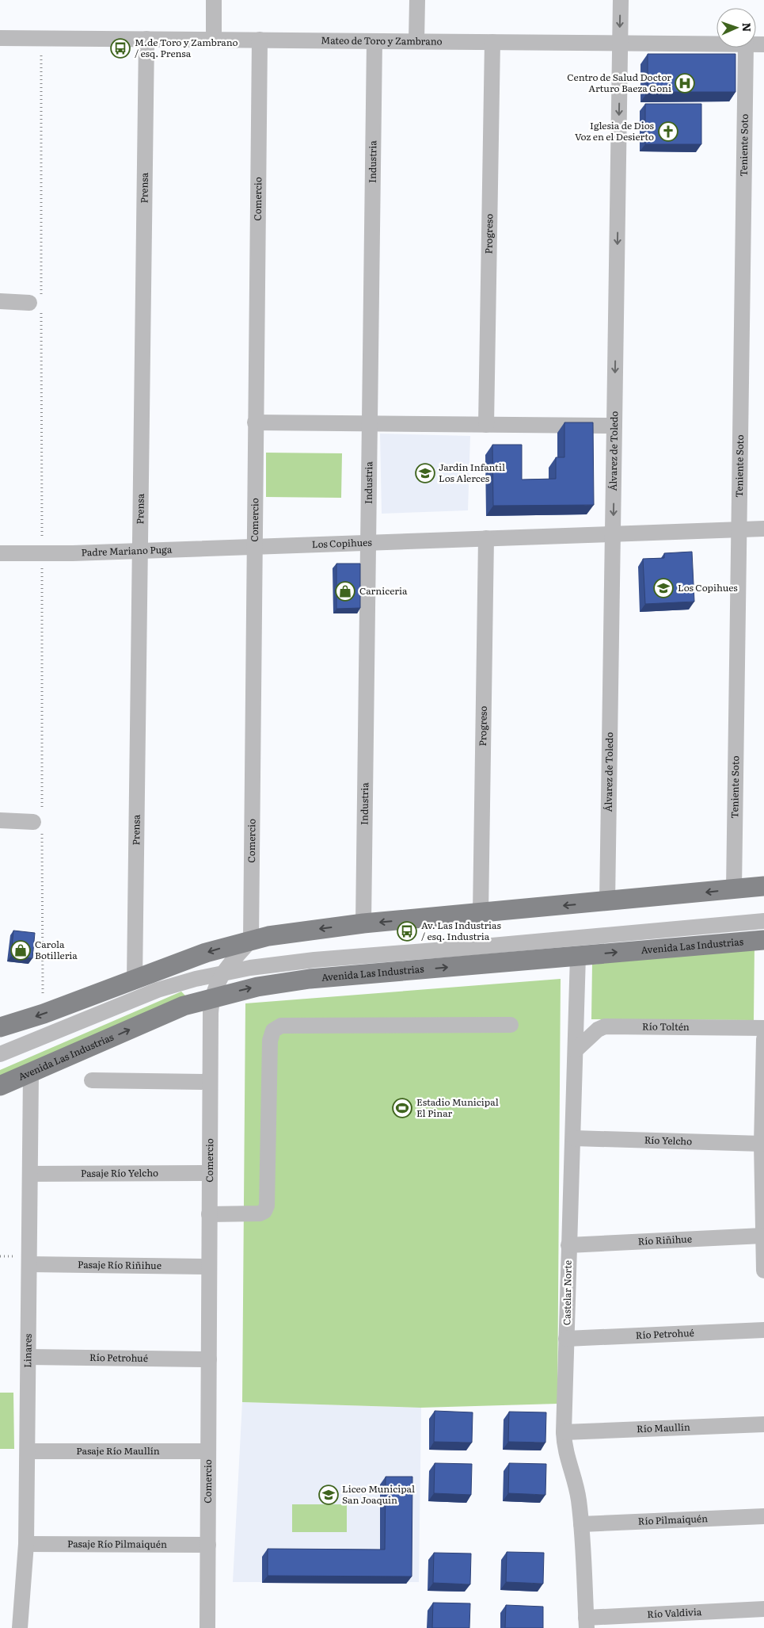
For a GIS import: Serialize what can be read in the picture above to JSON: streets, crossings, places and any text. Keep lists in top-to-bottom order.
{
  "streets": {
    "main road": ["Avenida Las Industrias"],
    "street": [
      "Mateo de Toro y Zambrano",
      "Teniente Soto",
      "Industria",
      "Prensa",
      "Comercio",
      "Progreso",
      "Álvarez de Toledo",
      "Los Copihues",
      "Padre Mariano Puga",
      "Río Toltén",
      "Río Yelcho",
      "Pasaje Río Yelcho",
      "Río Riñihue",
      "Pasaje Río Riñihue",
      "Castelar Norte",
      "Río Petrohué",
      "Linares",
      "Río Maullín",
      "Pasaje Río Maullín",
      "Río Pilmaiquén",
      "Pasaje Río Pilmaiquén",
      "Río Valdivia"
    ]
  },
  "crossings": [
    ["Mateo de Toro y Zambrano", "Industria"],
    ["Mateo de Toro y Zambrano", "Prensa"],
    ["Mateo de Toro y Zambrano", "Comercio"],
    ["Mateo de Toro y Zambrano", "Progreso"],
    ["Mateo de Toro y Zambrano", "Álvarez de Toledo"],
    ["Teniente Soto", "Los Copihues"],
    ["Industria", "Los Copihues"],
    ["Prensa", "Padre Mariano Puga"],
    ["Comercio", "Los Copihues"],
    ["Comercio", "Padre Mariano Puga"],
    ["Comercio", "Avenida Las Industrias"],
    ["Comercio", "Pasaje Río Yelcho"],
    ["Comercio", "Pasaje Río Riñihue"],
    ["Comercio", "Río Petrohué"],
    ["Comercio", "Pasaje Río Maullín"],
    ["Comercio", "Pasaje Río Pilmaiquén"],
    ["Progreso", "Los Copihues"],
    ["Álvarez de Toledo", "Los Copihues"],
    ["Los Copihues", "Padre Mariano Puga"],
    ["Avenida Las Industrias", "Castelar Norte"],
    ["Avenida Las Industrias", "Linares"],
    ["Río Toltén", "Castelar Norte"],
    ["Río Yelcho", "Castelar Norte"],
    ["Pasaje Río Yelcho", "Linares"],
    ["Río Riñihue", "Castelar Norte"],
    ["Pasaje Río Riñihue", "Linares"],
    ["Castelar Norte", "Río Petrohué"],
    ["Castelar Norte", "Río Maullín"],
    ["Castelar Norte", "Río Pilmaiquén"],
    ["Castelar Norte", "Río Valdivia"],
    ["Río Petrohué", "Linares"],
    ["Linares", "Pasaje Río Maullín"],
    ["Linares", "Pasaje Río Pilmaiquén"]
  ],
  "one_way": ["Álvarez de Toledo"],
  "places": {
    "bus stop": ["M.de Toro y Zambrano / esq. Prensa", "Av. Las Industrias / esq. Industria"],
    "hospital": ["Centro de Salud Doctor Arturo Baeza Goni"],
    "church": ["Iglesia de Dios Voz en el Desierto"],
    "school or university": ["Jardín Infantil Los Alerces", "Los Copihues", "Liceo Municipal San Joaquin"],
    "shop": ["Carniceria", "Carola Botilleria"],
    "sports": ["Estadio Municipal El Pinar"]
  },
  "north": "right"
}
